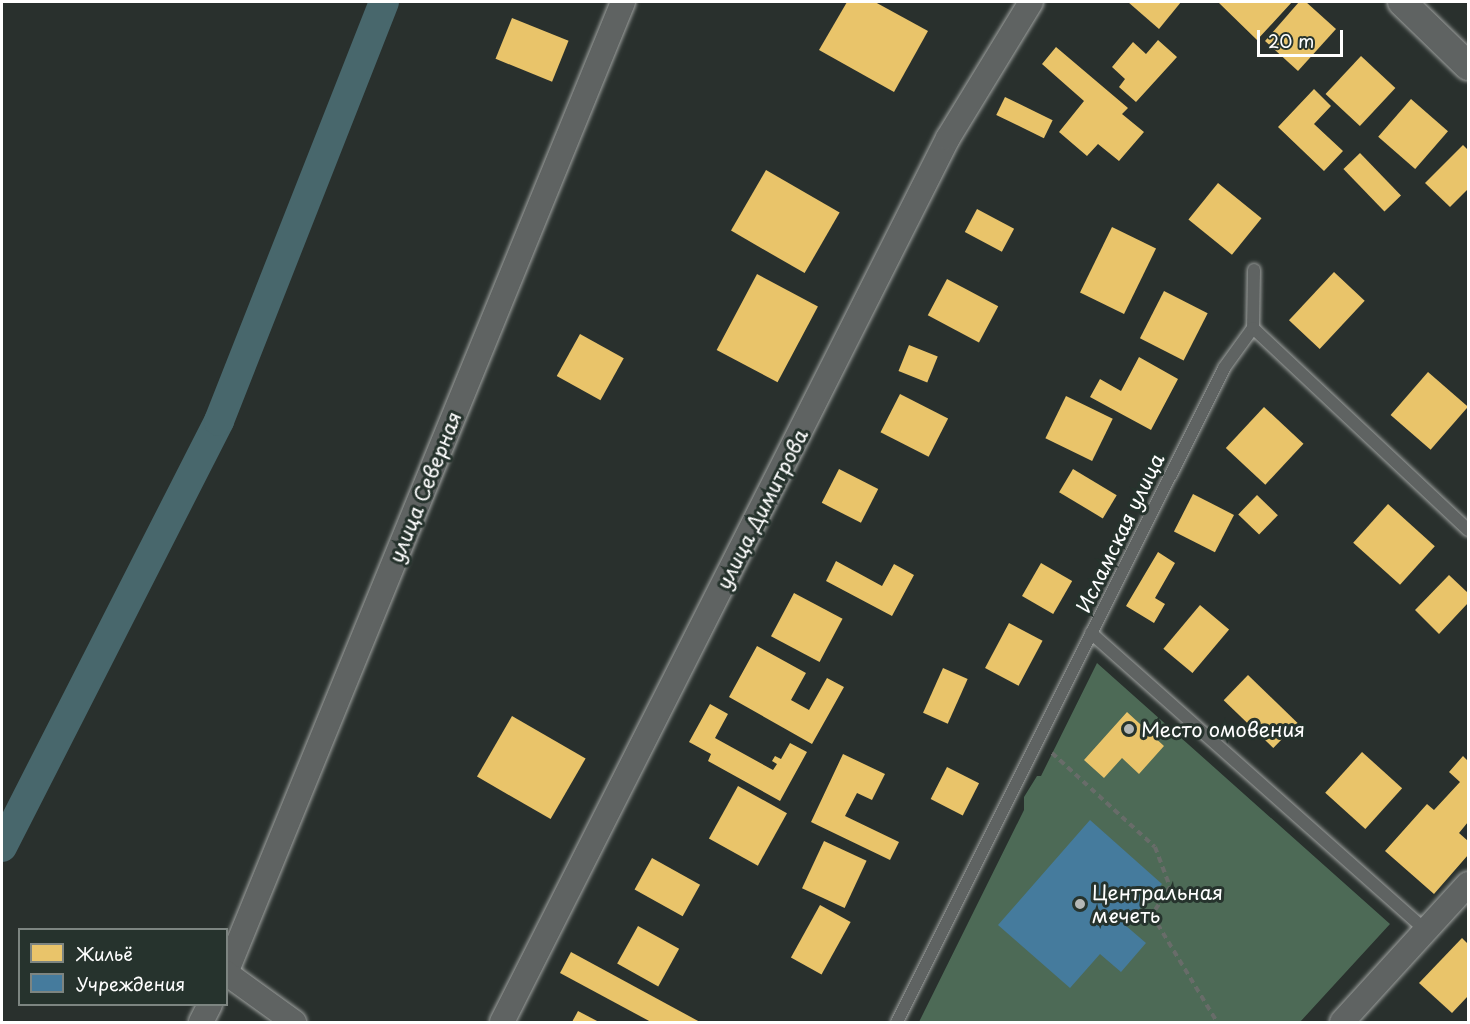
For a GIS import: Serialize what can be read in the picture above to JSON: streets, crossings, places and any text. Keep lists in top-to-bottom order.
{
  "streets": {
    "street": ["улица Северная", "улица Димитрова"],
    "lane": ["Исламская улица"]
  },
  "places": ["Место омовения", "Центральная мечеть"],
  "legend": ["Жильё", "Учреждения"],
  "scale_bar": "20 m"
}
